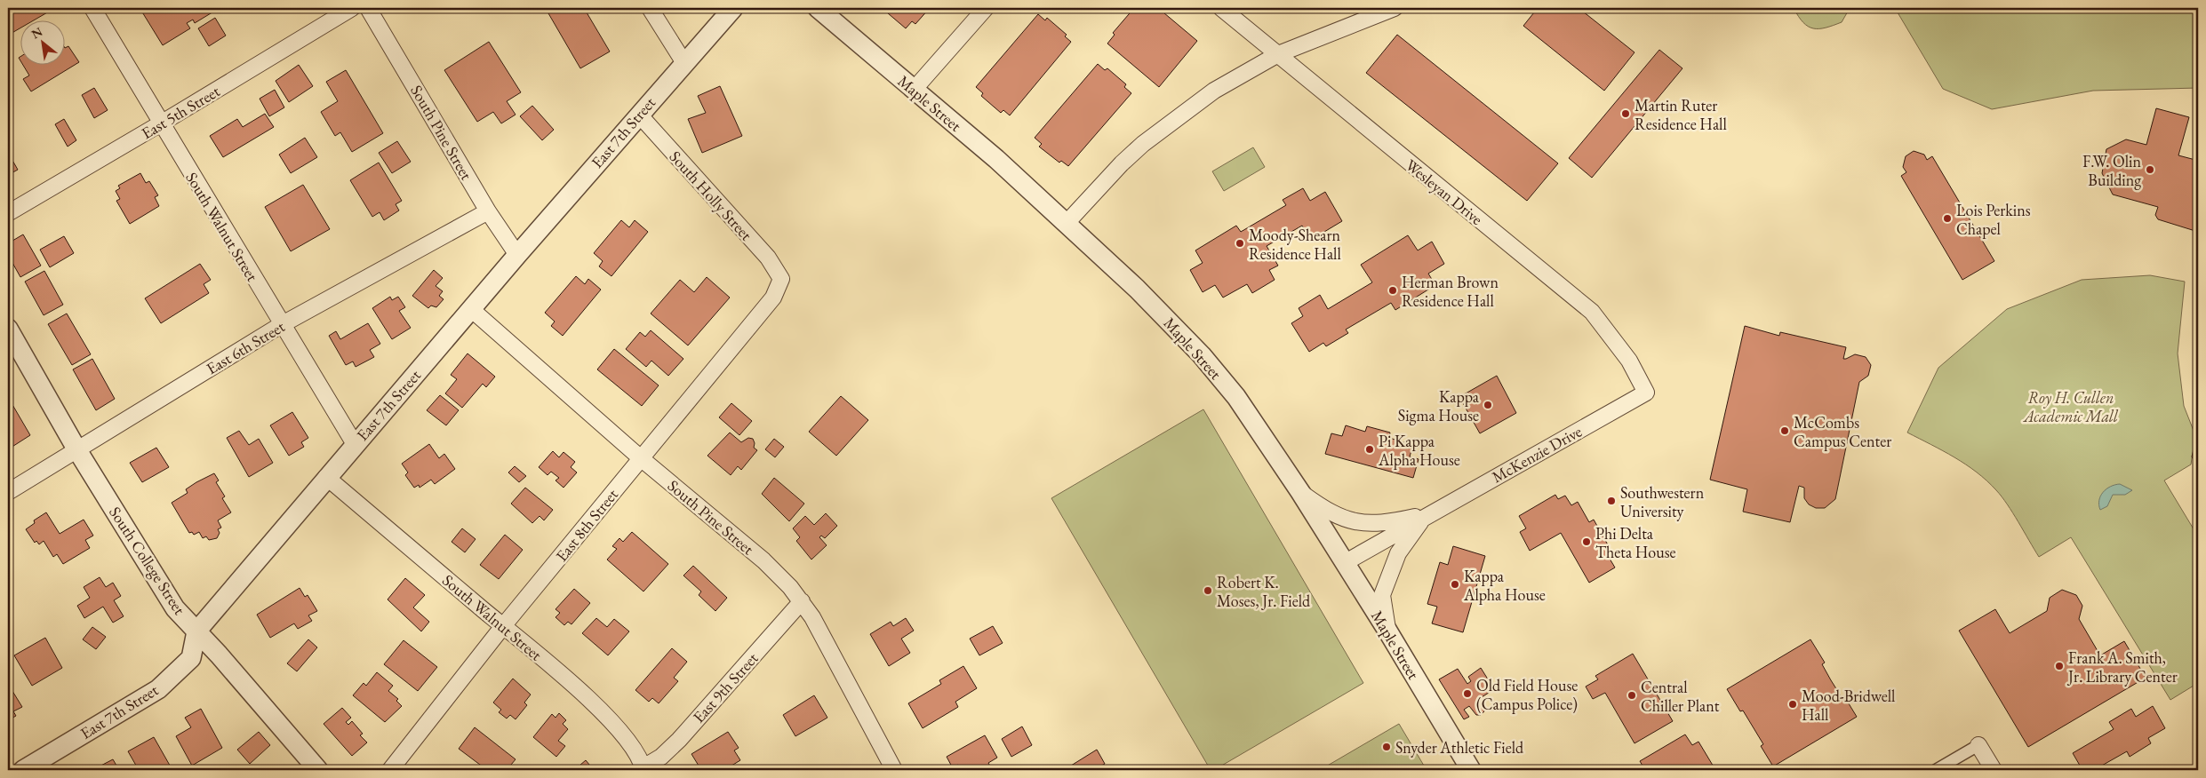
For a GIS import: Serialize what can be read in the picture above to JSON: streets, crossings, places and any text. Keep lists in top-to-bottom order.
{
  "streets": {
    "street": [
      "Maple Street",
      "East 5th Street",
      "South Pine Street",
      "East 7th Street",
      "Wesleyan Drive",
      "South Holly Street",
      "South Walnut Street",
      "East 6th Street",
      "McKenzie Drive",
      "East 8th Street",
      "South College Street",
      "East 9th Street"
    ]
  },
  "crossings": [
    ["Maple Street", "McKenzie Drive"],
    ["East 5th Street", "South Walnut Street"],
    ["South Pine Street", "East 7th Street"],
    ["South Pine Street", "East 6th Street"],
    ["South Pine Street", "East 8th Street"],
    ["South Pine Street", "East 9th Street"],
    ["East 7th Street", "South Holly Street"],
    ["East 7th Street", "South Walnut Street"],
    ["East 7th Street", "South College Street"],
    ["Wesleyan Drive", "McKenzie Drive"],
    ["South Holly Street", "East 8th Street"],
    ["South Walnut Street", "East 6th Street"],
    ["South Walnut Street", "East 8th Street"],
    ["South Walnut Street", "East 9th Street"],
    ["East 6th Street", "South College Street"]
  ],
  "parks": ["Roy H. Cullen Academic Mall"],
  "places": [
    "Martin Ruter Residence Hall",
    "F.W. Olin Building",
    "Lois Perkins Chapel",
    "Moody-Shearn Residence Hall",
    "Herman Brown Residence Hall",
    "Kappa Sigma House",
    "McCombs Campus Center",
    "Pi Kappa Alpha House",
    "Southwestern University",
    "Phi Delta Theta House",
    "Kappa Alpha House",
    "Robert K. Moses, Jr. Field",
    "Frank A. Smith, Jr. Library Center",
    "Old Field House (Campus Police)",
    "Central Chiller Plant",
    "Mood-Bridwell Hall",
    "Snyder Athletic Field"
  ],
  "north": "top left"
}
